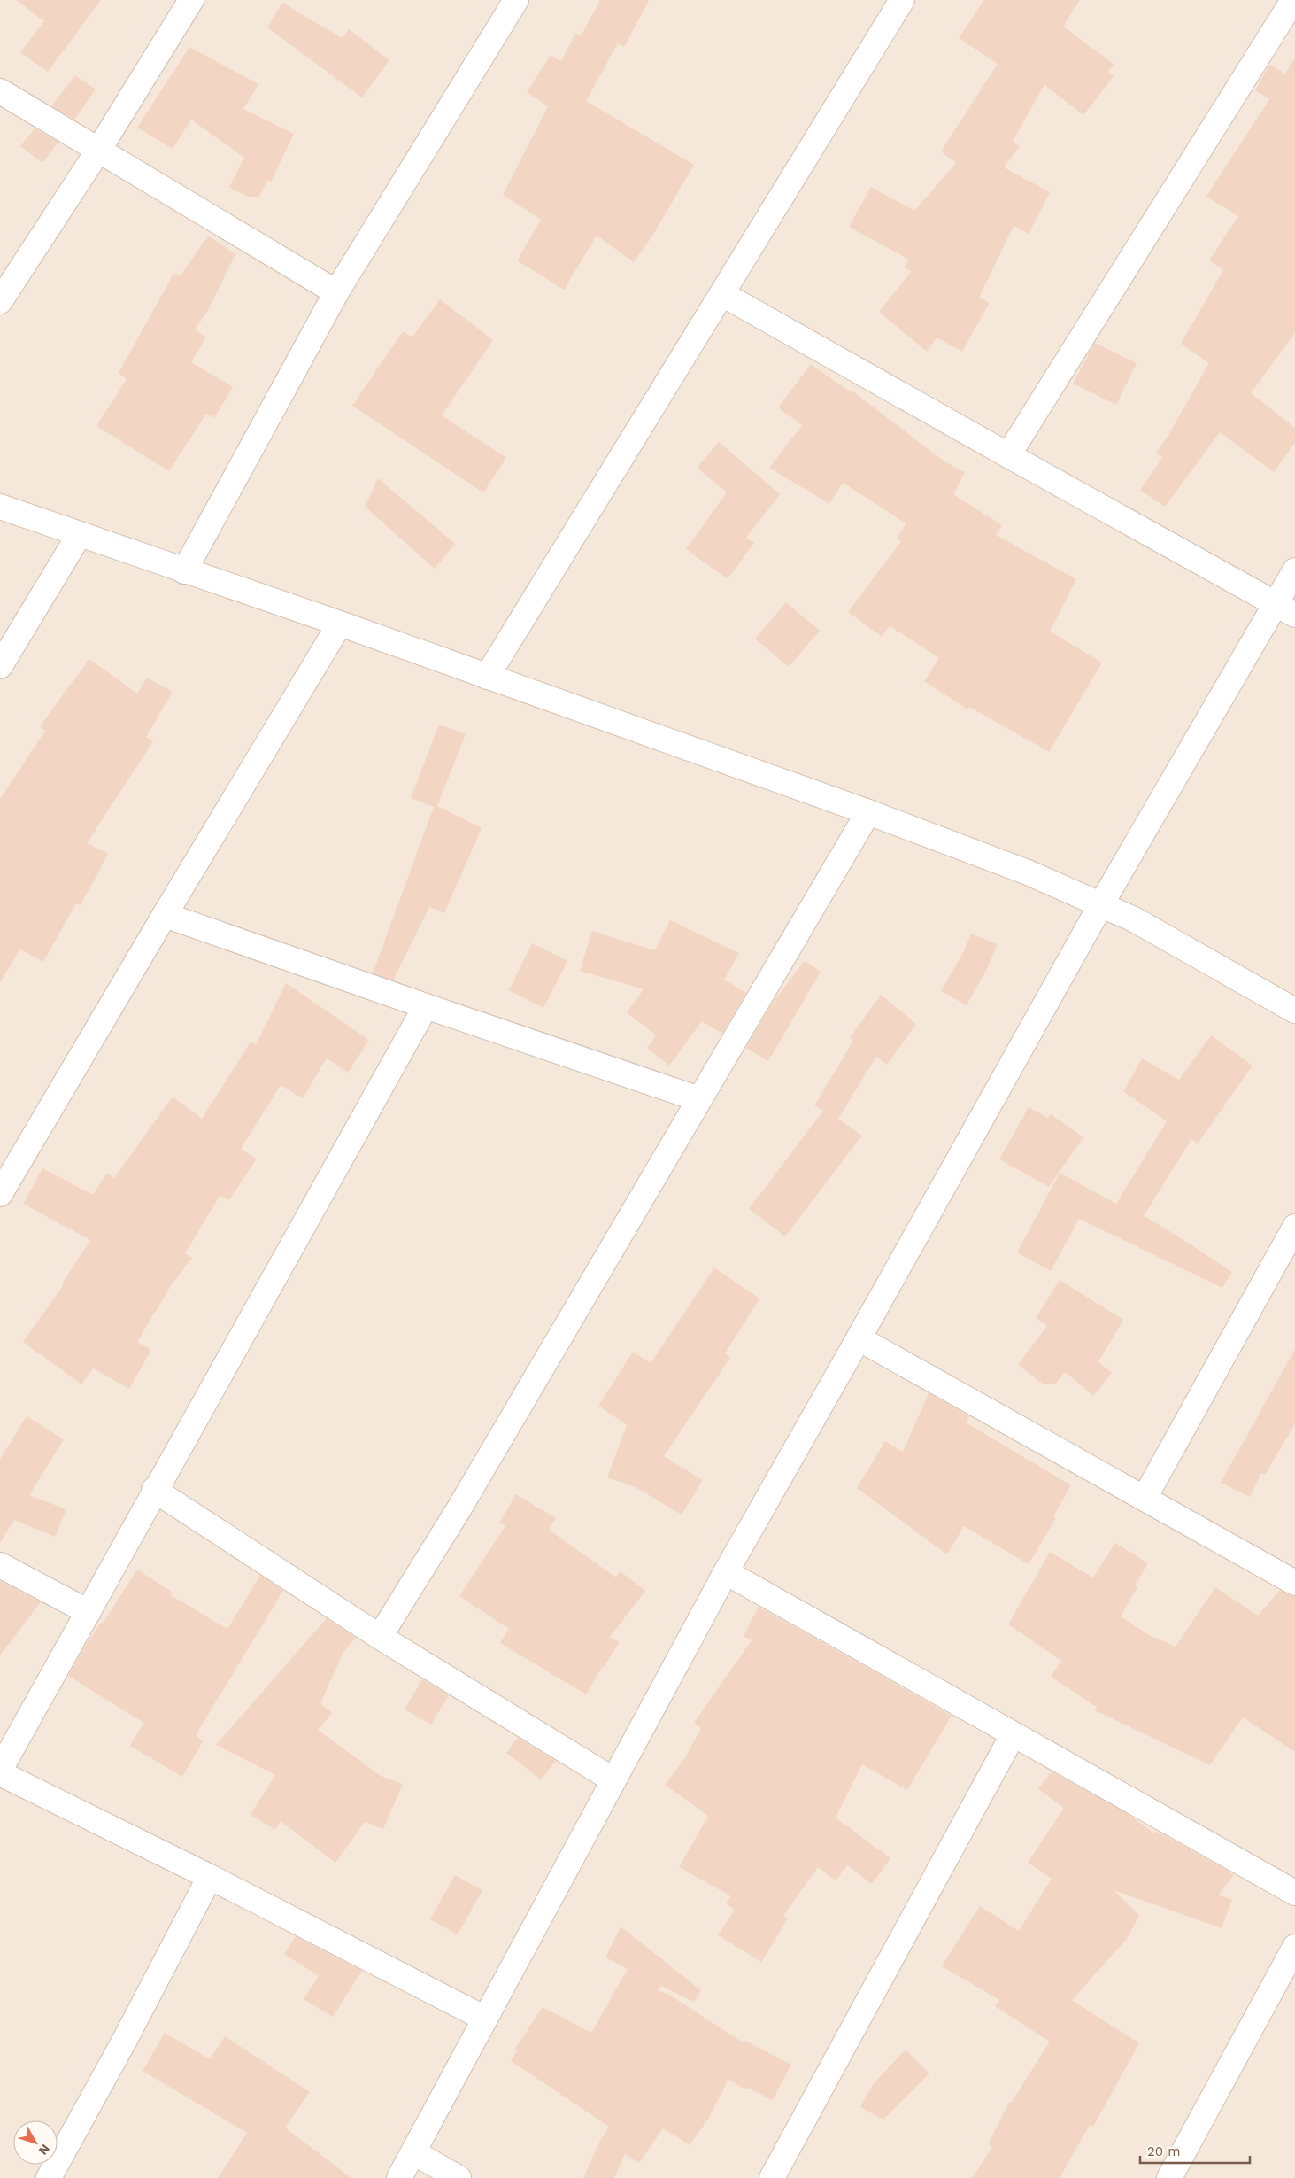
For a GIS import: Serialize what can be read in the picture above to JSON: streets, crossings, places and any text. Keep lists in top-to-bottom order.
{
  "scale_bar": "20 m",
  "north": "bottom right"
}
